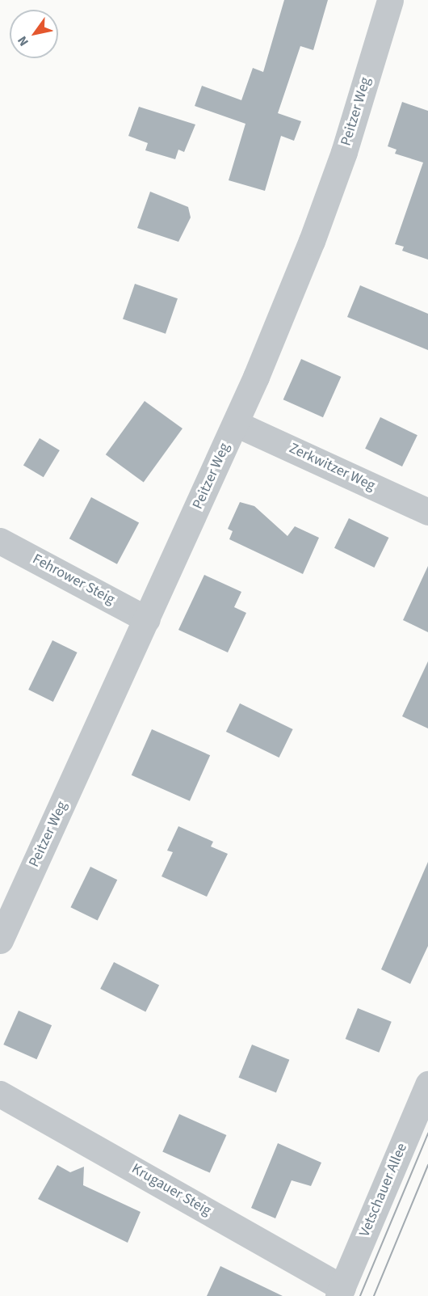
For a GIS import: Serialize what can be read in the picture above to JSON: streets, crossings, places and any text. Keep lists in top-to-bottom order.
{
  "streets": {
    "street": [
      "Peitzer Weg",
      "Zerkwitzer Weg",
      "Fehrower Steig",
      "Krugauer Steig",
      "Vetschauer Allee"
    ]
  },
  "crossings": [
    ["Peitzer Weg", "Zerkwitzer Weg"],
    ["Peitzer Weg", "Fehrower Steig"],
    ["Krugauer Steig", "Vetschauer Allee"]
  ],
  "north": "bottom left"
}
